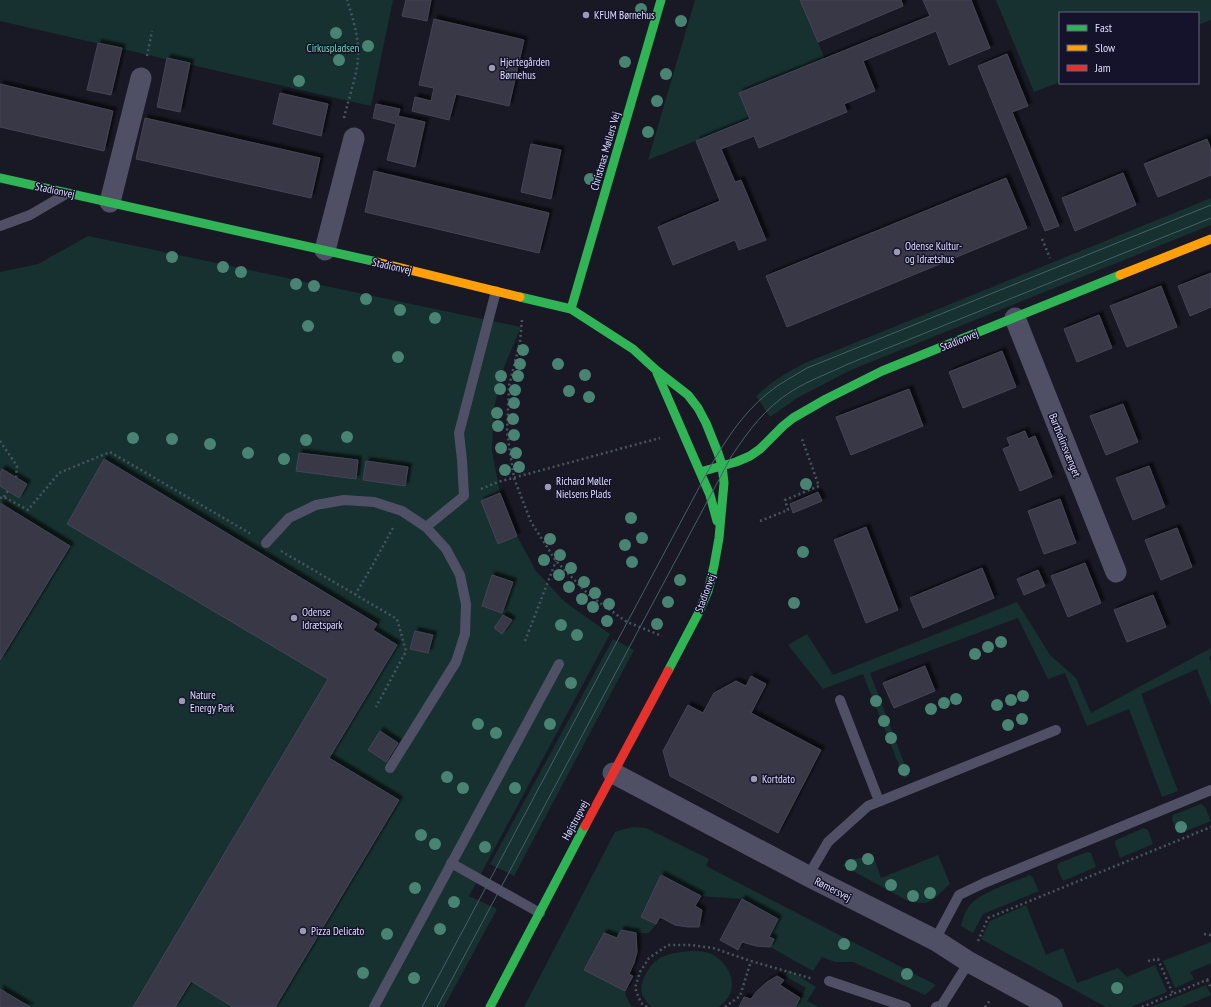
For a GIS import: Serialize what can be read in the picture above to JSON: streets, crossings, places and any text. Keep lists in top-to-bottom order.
{
  "streets": {
    "street": [
      "Christmas Møllers Vej",
      "Stadionvej",
      "Bartholinsvænget",
      "Højstrupvej",
      "Rømersvej"
    ]
  },
  "crossings": [
    ["Christmas Møllers Vej", "Stadionvej"],
    ["Stadionvej", "Bartholinsvænget"],
    ["Stadionvej", "Højstrupvej"],
    ["Højstrupvej", "Rømersvej"]
  ],
  "parks": ["Cirkuspladsen"],
  "places": [
    "KFUM Børnehus",
    "Hjertegården Børnehus",
    "Odense Kultur- og Idrætshus",
    "Richard Møller Nielsens Plads",
    "Odense Idrætspark",
    "Nature Energy Park",
    "Kortdato",
    "Pizza Delicato"
  ],
  "legend": ["Fast", "Slow", "Jam"]
}
